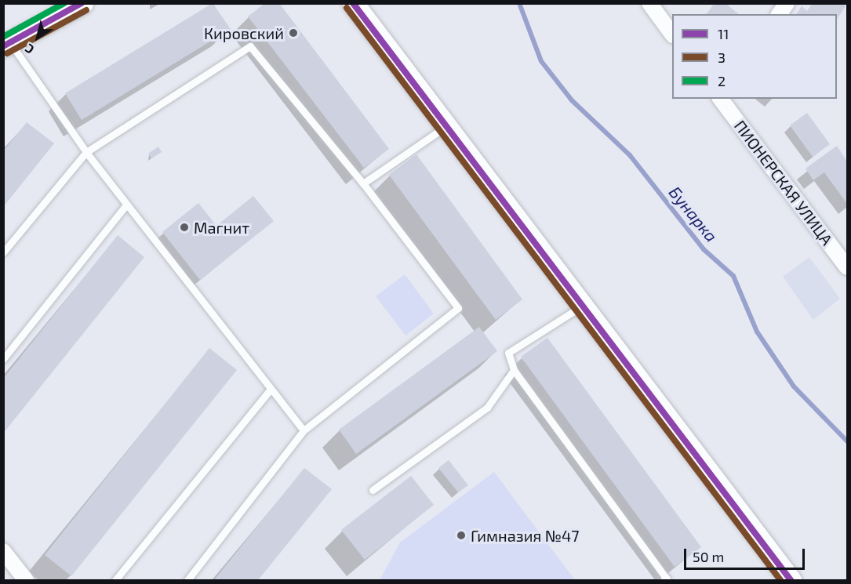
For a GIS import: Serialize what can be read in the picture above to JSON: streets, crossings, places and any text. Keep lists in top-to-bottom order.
{
  "streets": {
    "street": ["ПИОНЕРСКАЯ УЛИЦА"]
  },
  "water": ["Бунарка"],
  "places": ["Кировский", "Магнит", "Гимназия №47"],
  "lines": ["transit line 11", "transit line 2", "transit line 3"],
  "legend": ["11", "3", "2"],
  "scale_bar": "50 m",
  "north": "bottom left"
}
